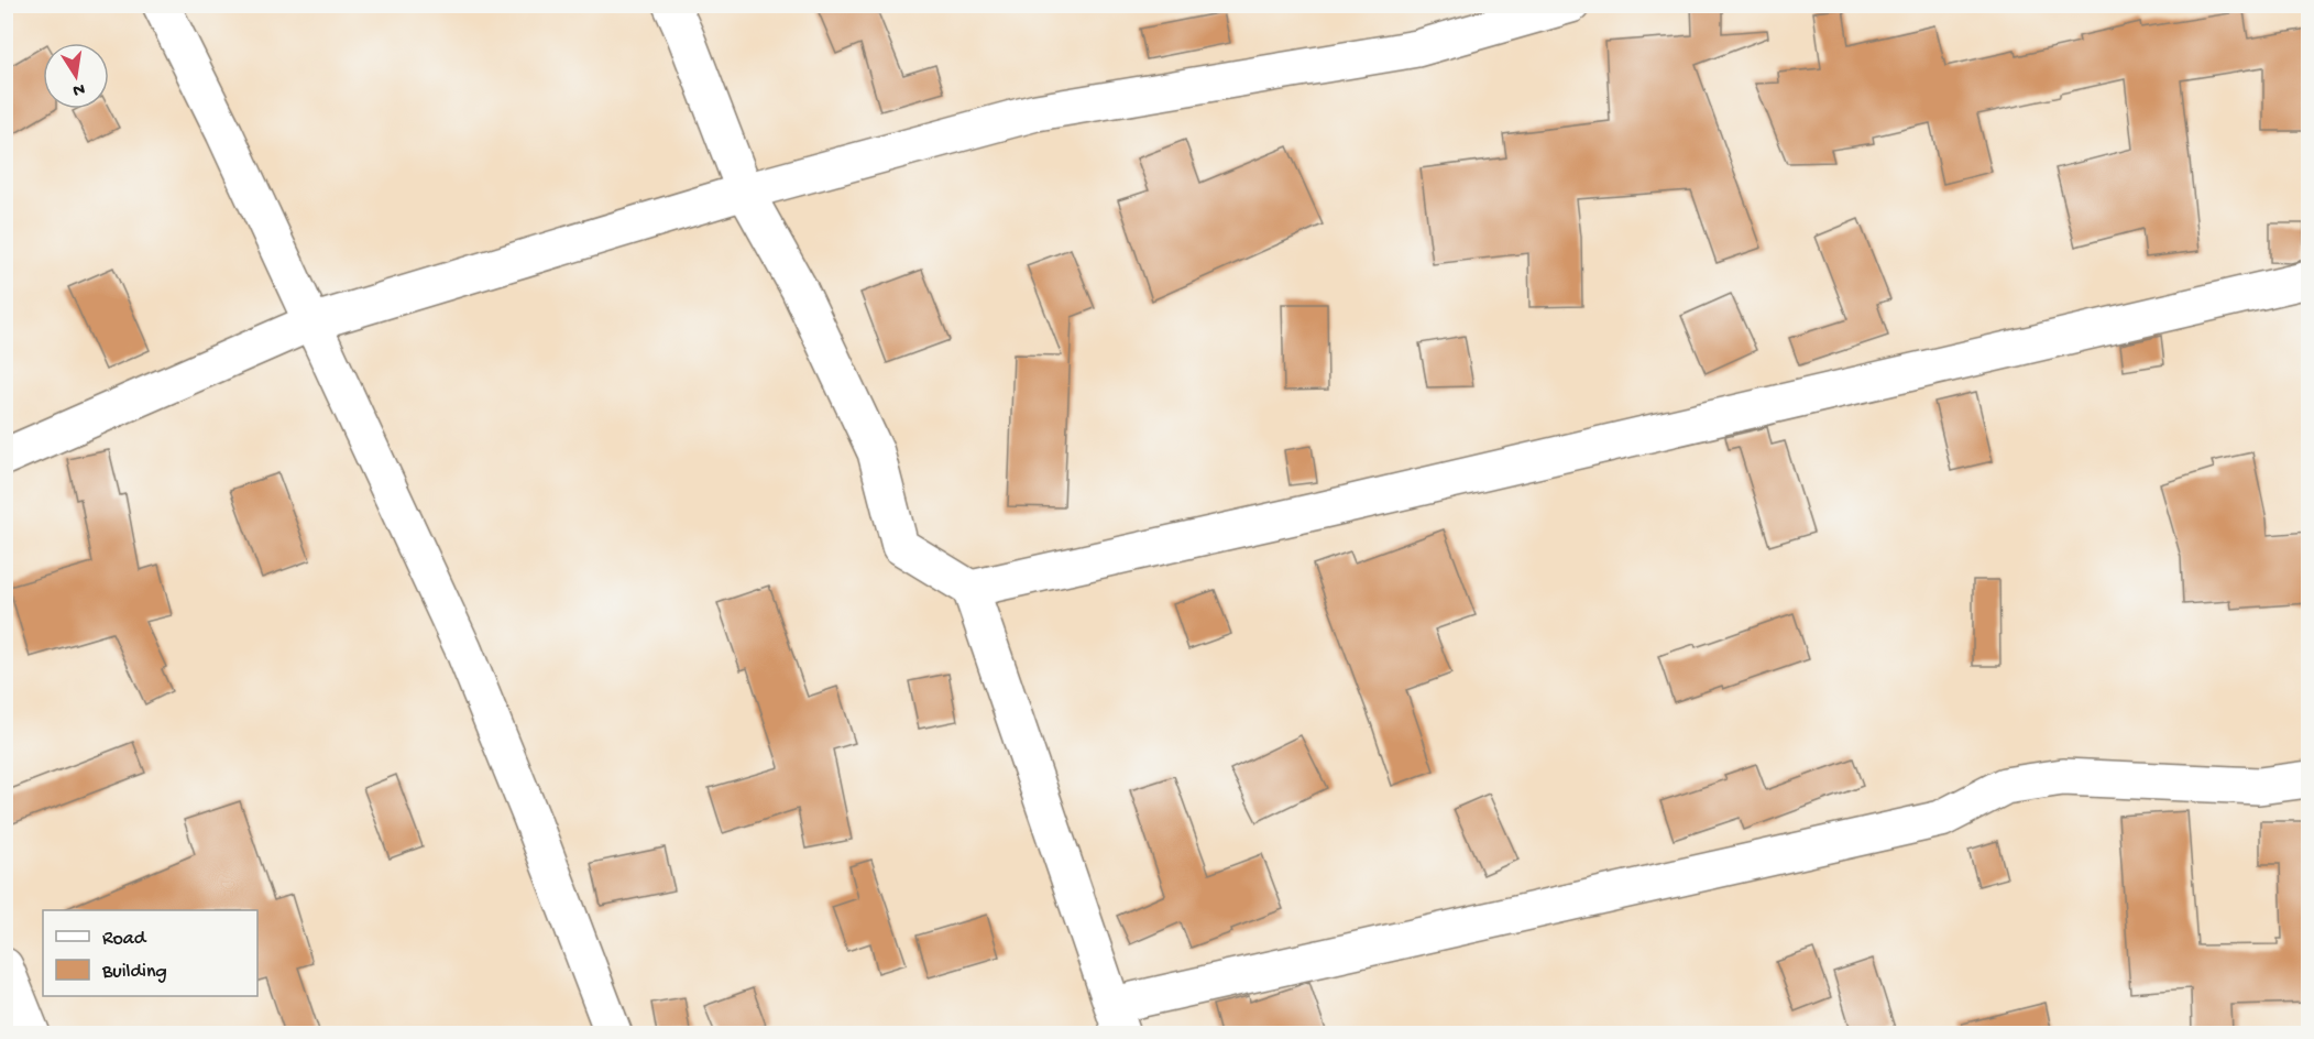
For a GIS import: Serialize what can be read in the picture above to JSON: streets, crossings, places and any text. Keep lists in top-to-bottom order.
{
  "legend": ["Road", "Building"],
  "north": "bottom"
}
